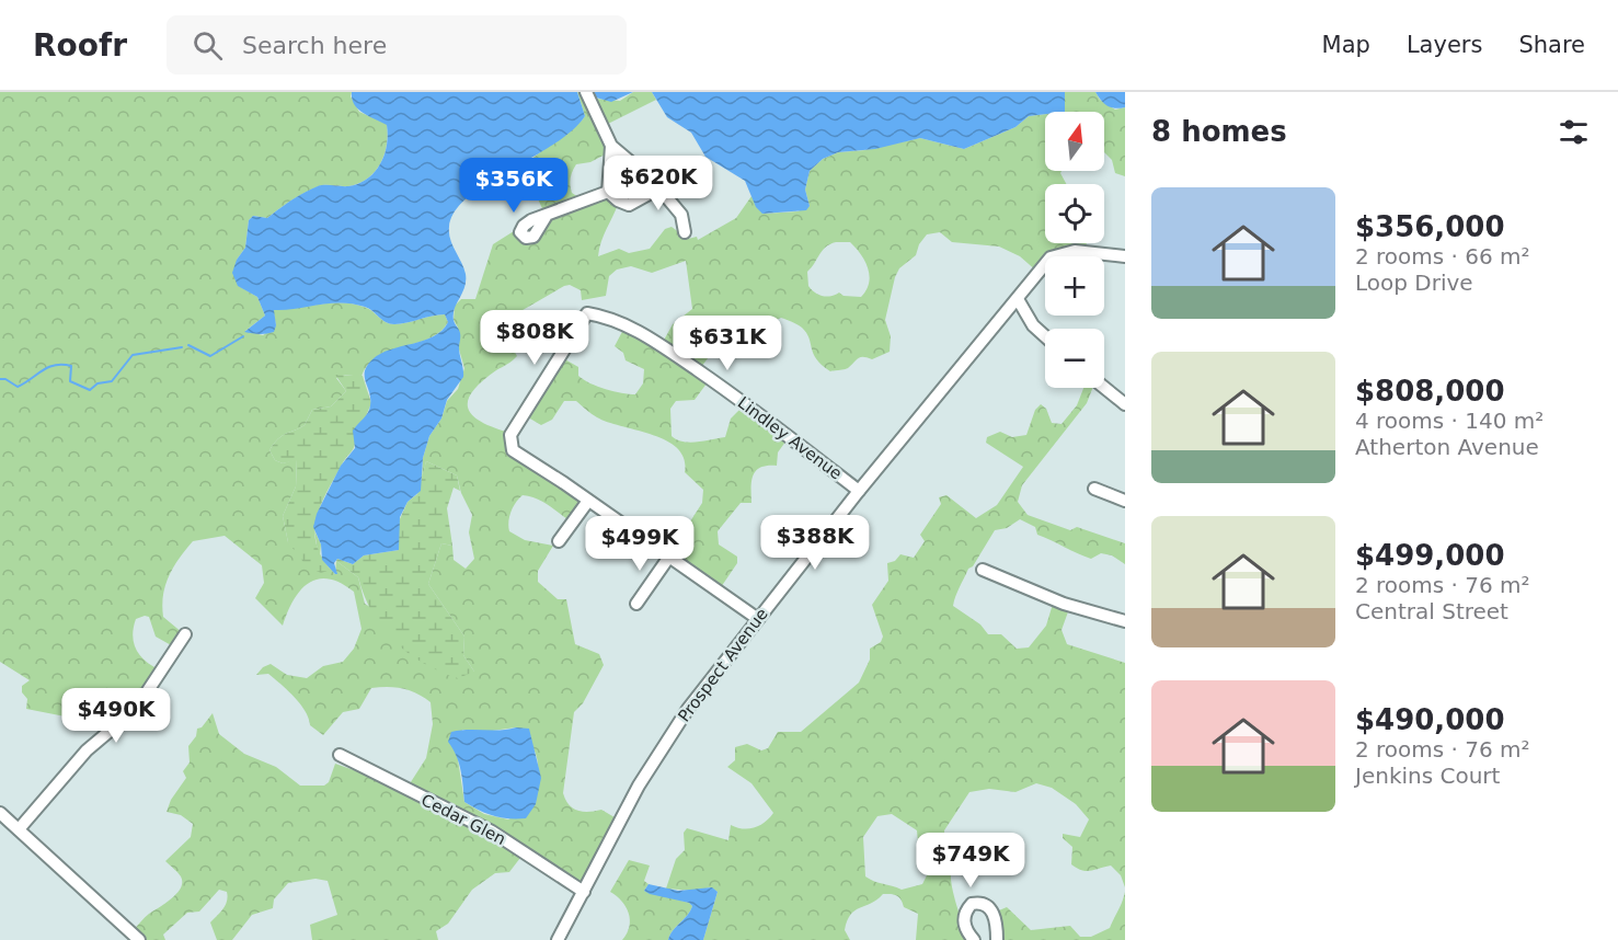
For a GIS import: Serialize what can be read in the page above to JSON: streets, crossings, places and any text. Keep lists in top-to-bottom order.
{
  "streets": {
    "street": ["Lindley Avenue", "Prospect Avenue", "Cedar Glen"]
  },
  "crossings": [
    ["Lindley Avenue", "Prospect Avenue"],
    ["Prospect Avenue", "Cedar Glen"]
  ],
  "north": "top",
  "page": {
    "header": "Roofr",
    "search": "Search here",
    "nav": ["Map", "Layers", "Share"],
    "heading": "8 homes",
    "map_buttons": ["+", "−"],
    "price": [
      "$620K",
      "$356K",
      "$808K",
      "$631K",
      "$388K",
      "$499K",
      "$490K",
      "$749K"
    ],
    "list": [
      {
        "name": "$356,000",
        "note": "2 rooms · 66 m² · Loop Drive"
      },
      {
        "name": "$808,000",
        "note": "4 rooms · 140 m² · Atherton Avenue"
      },
      {
        "name": "$499,000",
        "note": "2 rooms · 76 m² · Central Street"
      },
      {
        "name": "$490,000",
        "note": "2 rooms · 76 m² · Jenkins Court"
      }
    ]
  }
}
